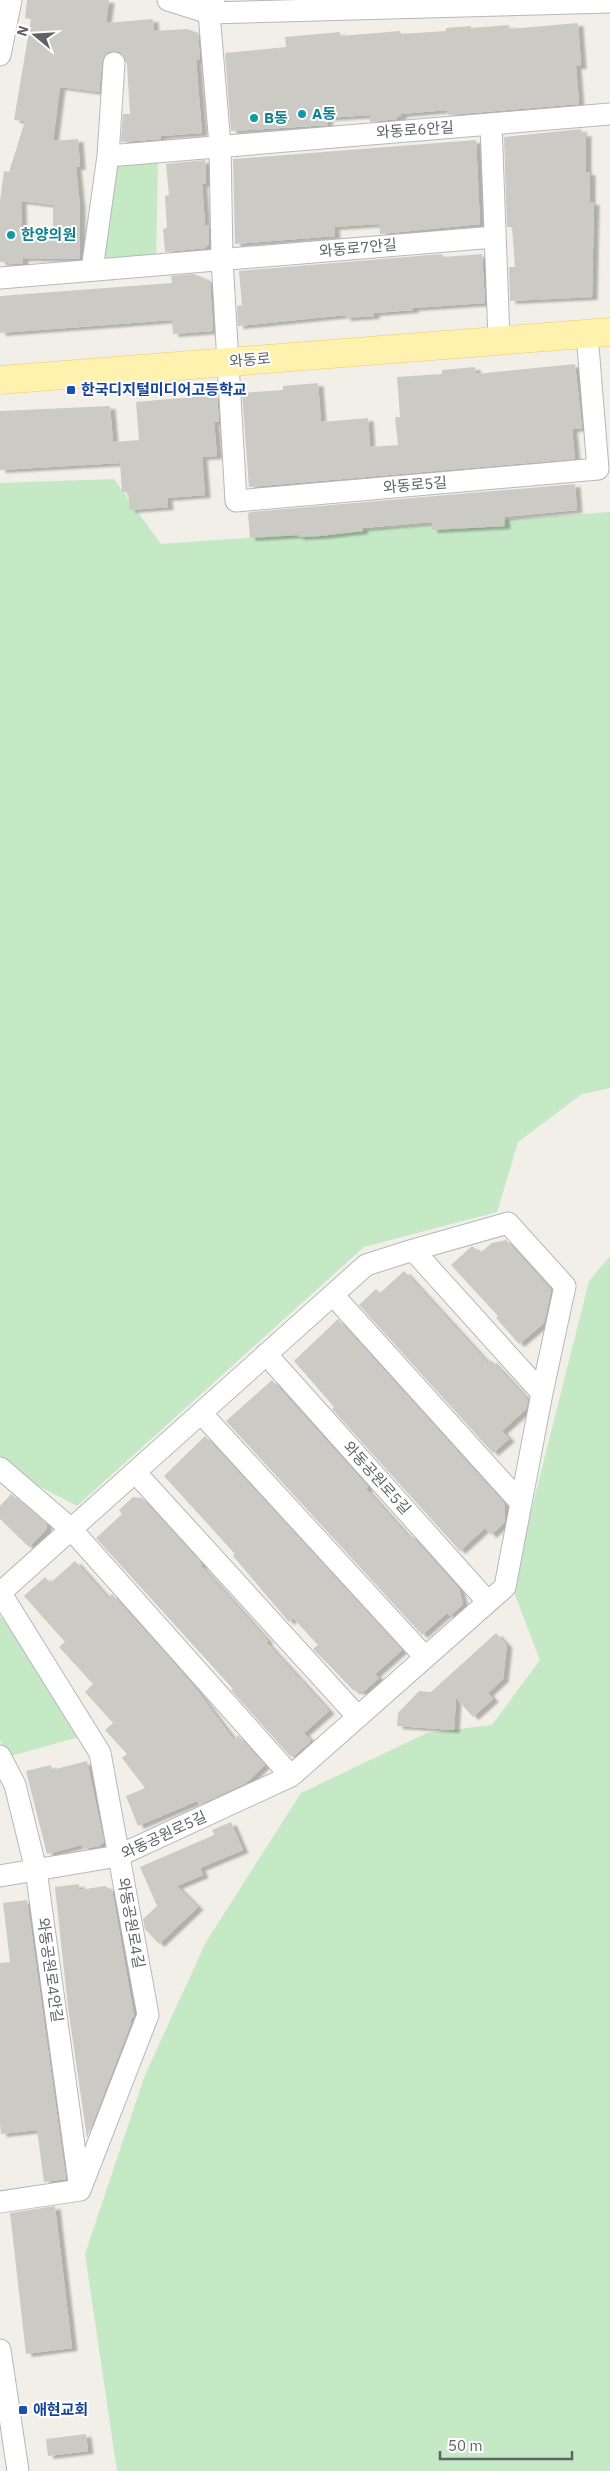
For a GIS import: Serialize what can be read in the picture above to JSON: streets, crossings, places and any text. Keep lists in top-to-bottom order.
{
  "streets": {
    "main road": ["와동로"],
    "street": [
      "와동로6안길",
      "와동로7안길",
      "와동로5길",
      "와동공원로5길",
      "와동공원로4길",
      "와동공원로4안길"
    ]
  },
  "crossings": [
    ["와동로", "와동로5길"],
    ["와동공원로5길", "와동공원로4길"],
    ["와동공원로5길", "와동공원로4안길"],
    ["와동공원로4길", "와동공원로4안길"]
  ],
  "places": {
    "other": ["A동", "B동", "한양의원"],
    "transit": ["한국디지털미디어고등학교", "애현교회"]
  },
  "scale_bar": "50 m",
  "north": "left"
}
